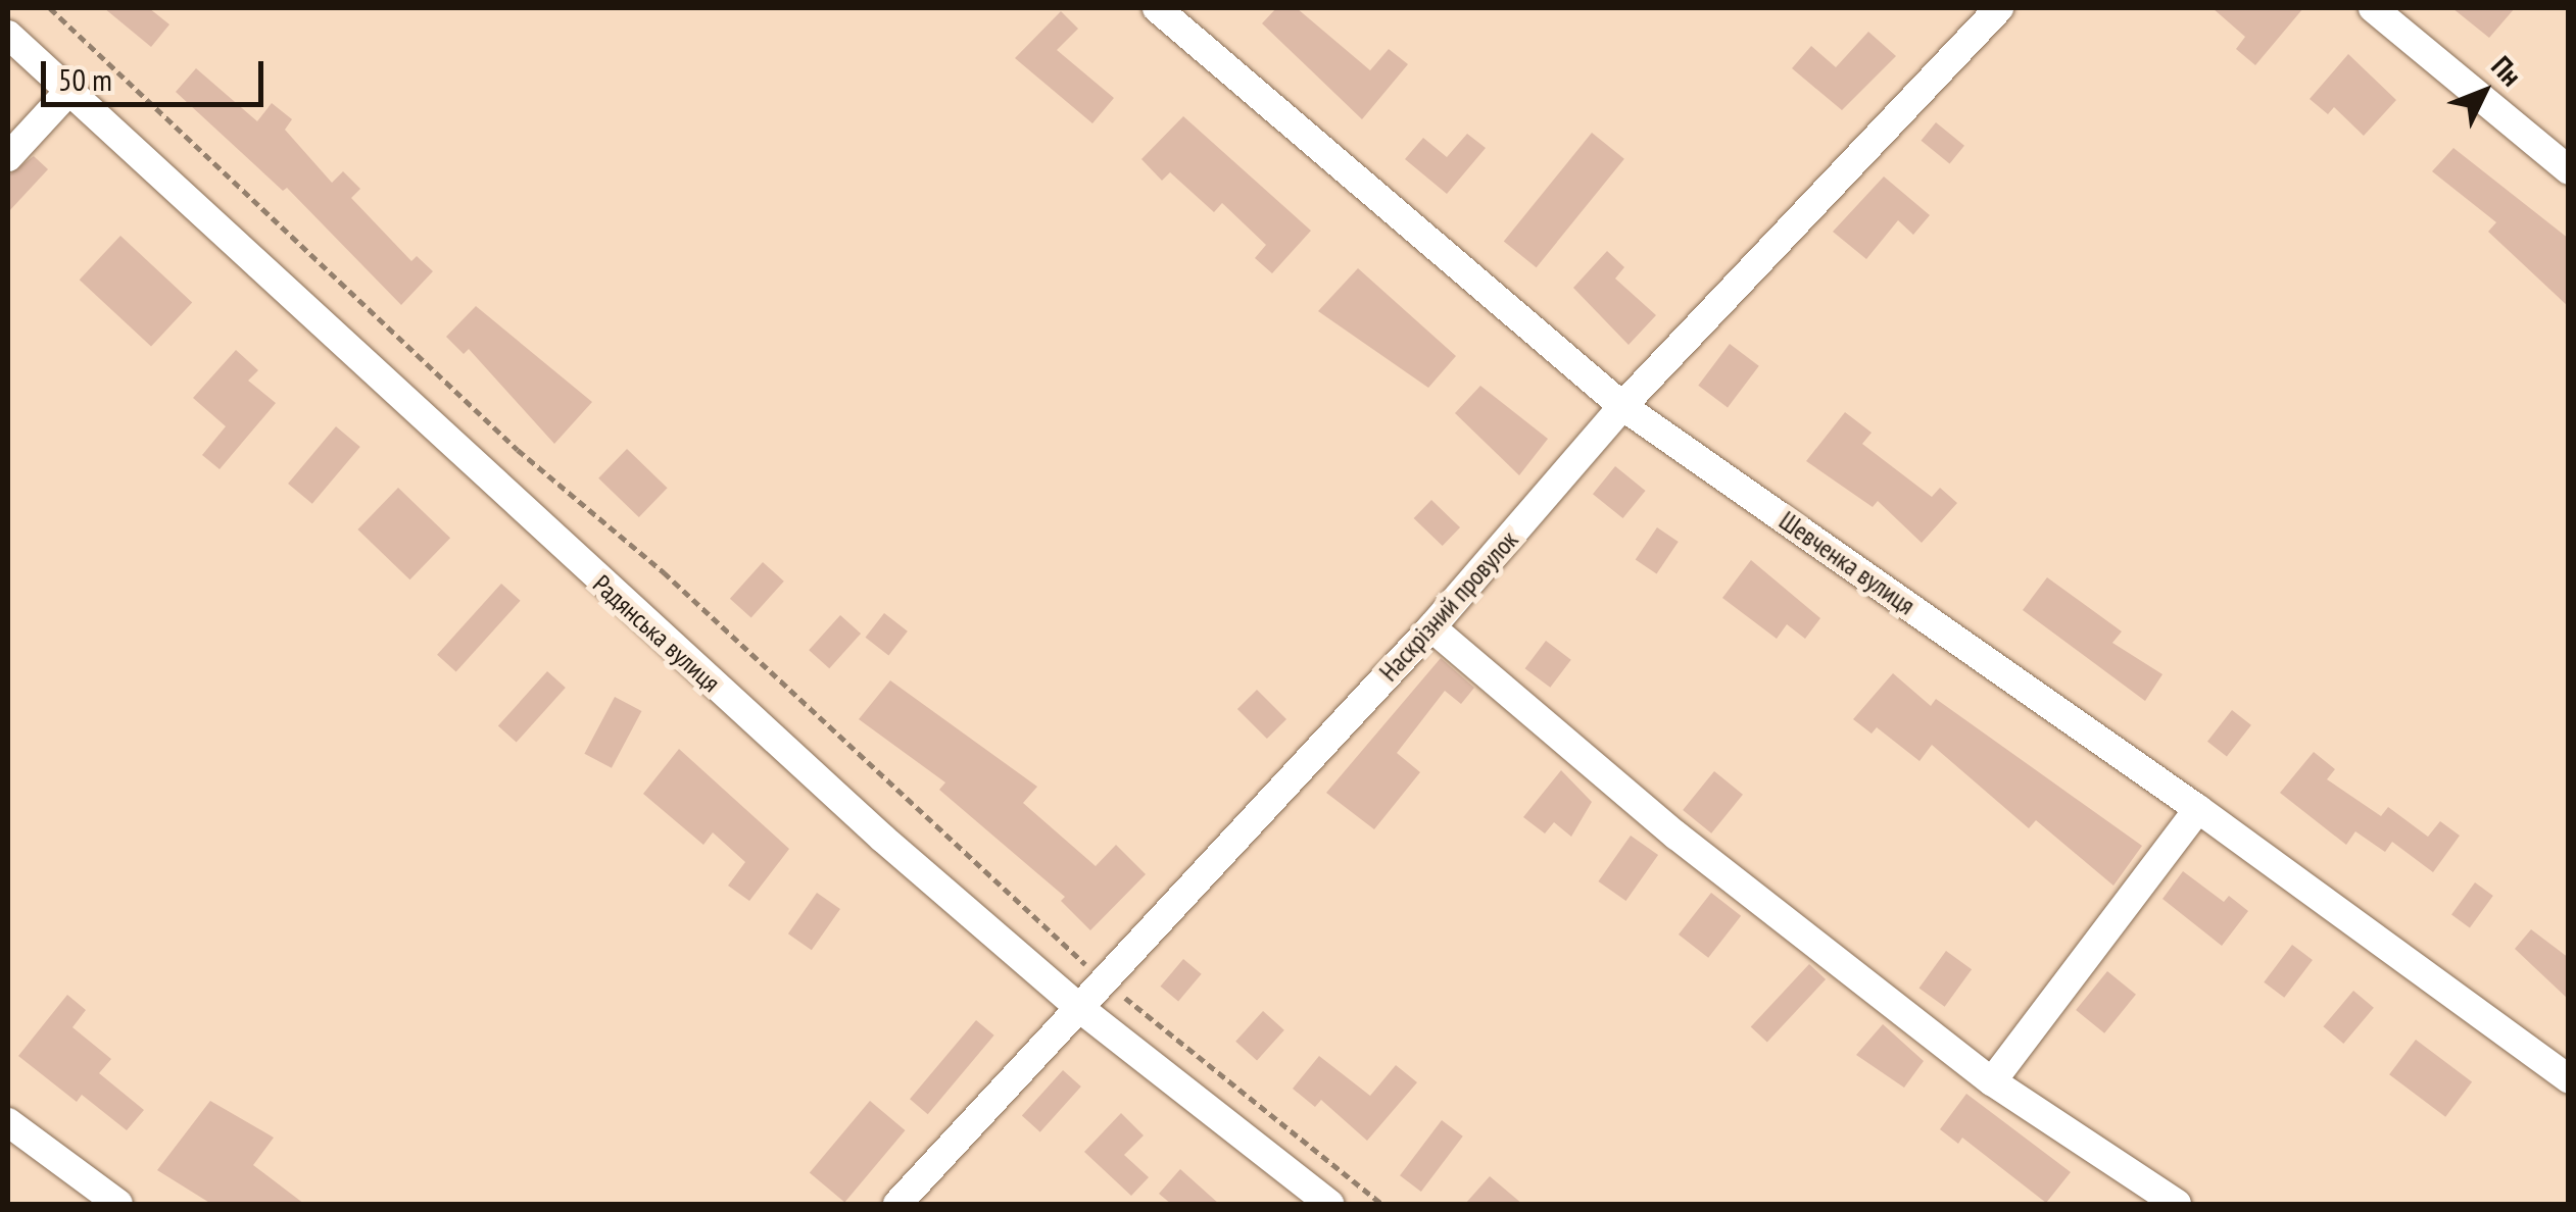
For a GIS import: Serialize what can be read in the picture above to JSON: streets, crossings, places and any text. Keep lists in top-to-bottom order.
{
  "streets": {
    "street": ["Шевченка вулиця", "Наскрізний провулок", "Радянська вулиця"]
  },
  "crossings": [
    ["Шевченка вулиця", "Наскрізний провулок"],
    ["Наскрізний провулок", "Радянська вулиця"]
  ],
  "scale_bar": "50 m",
  "north": "top right"
}
